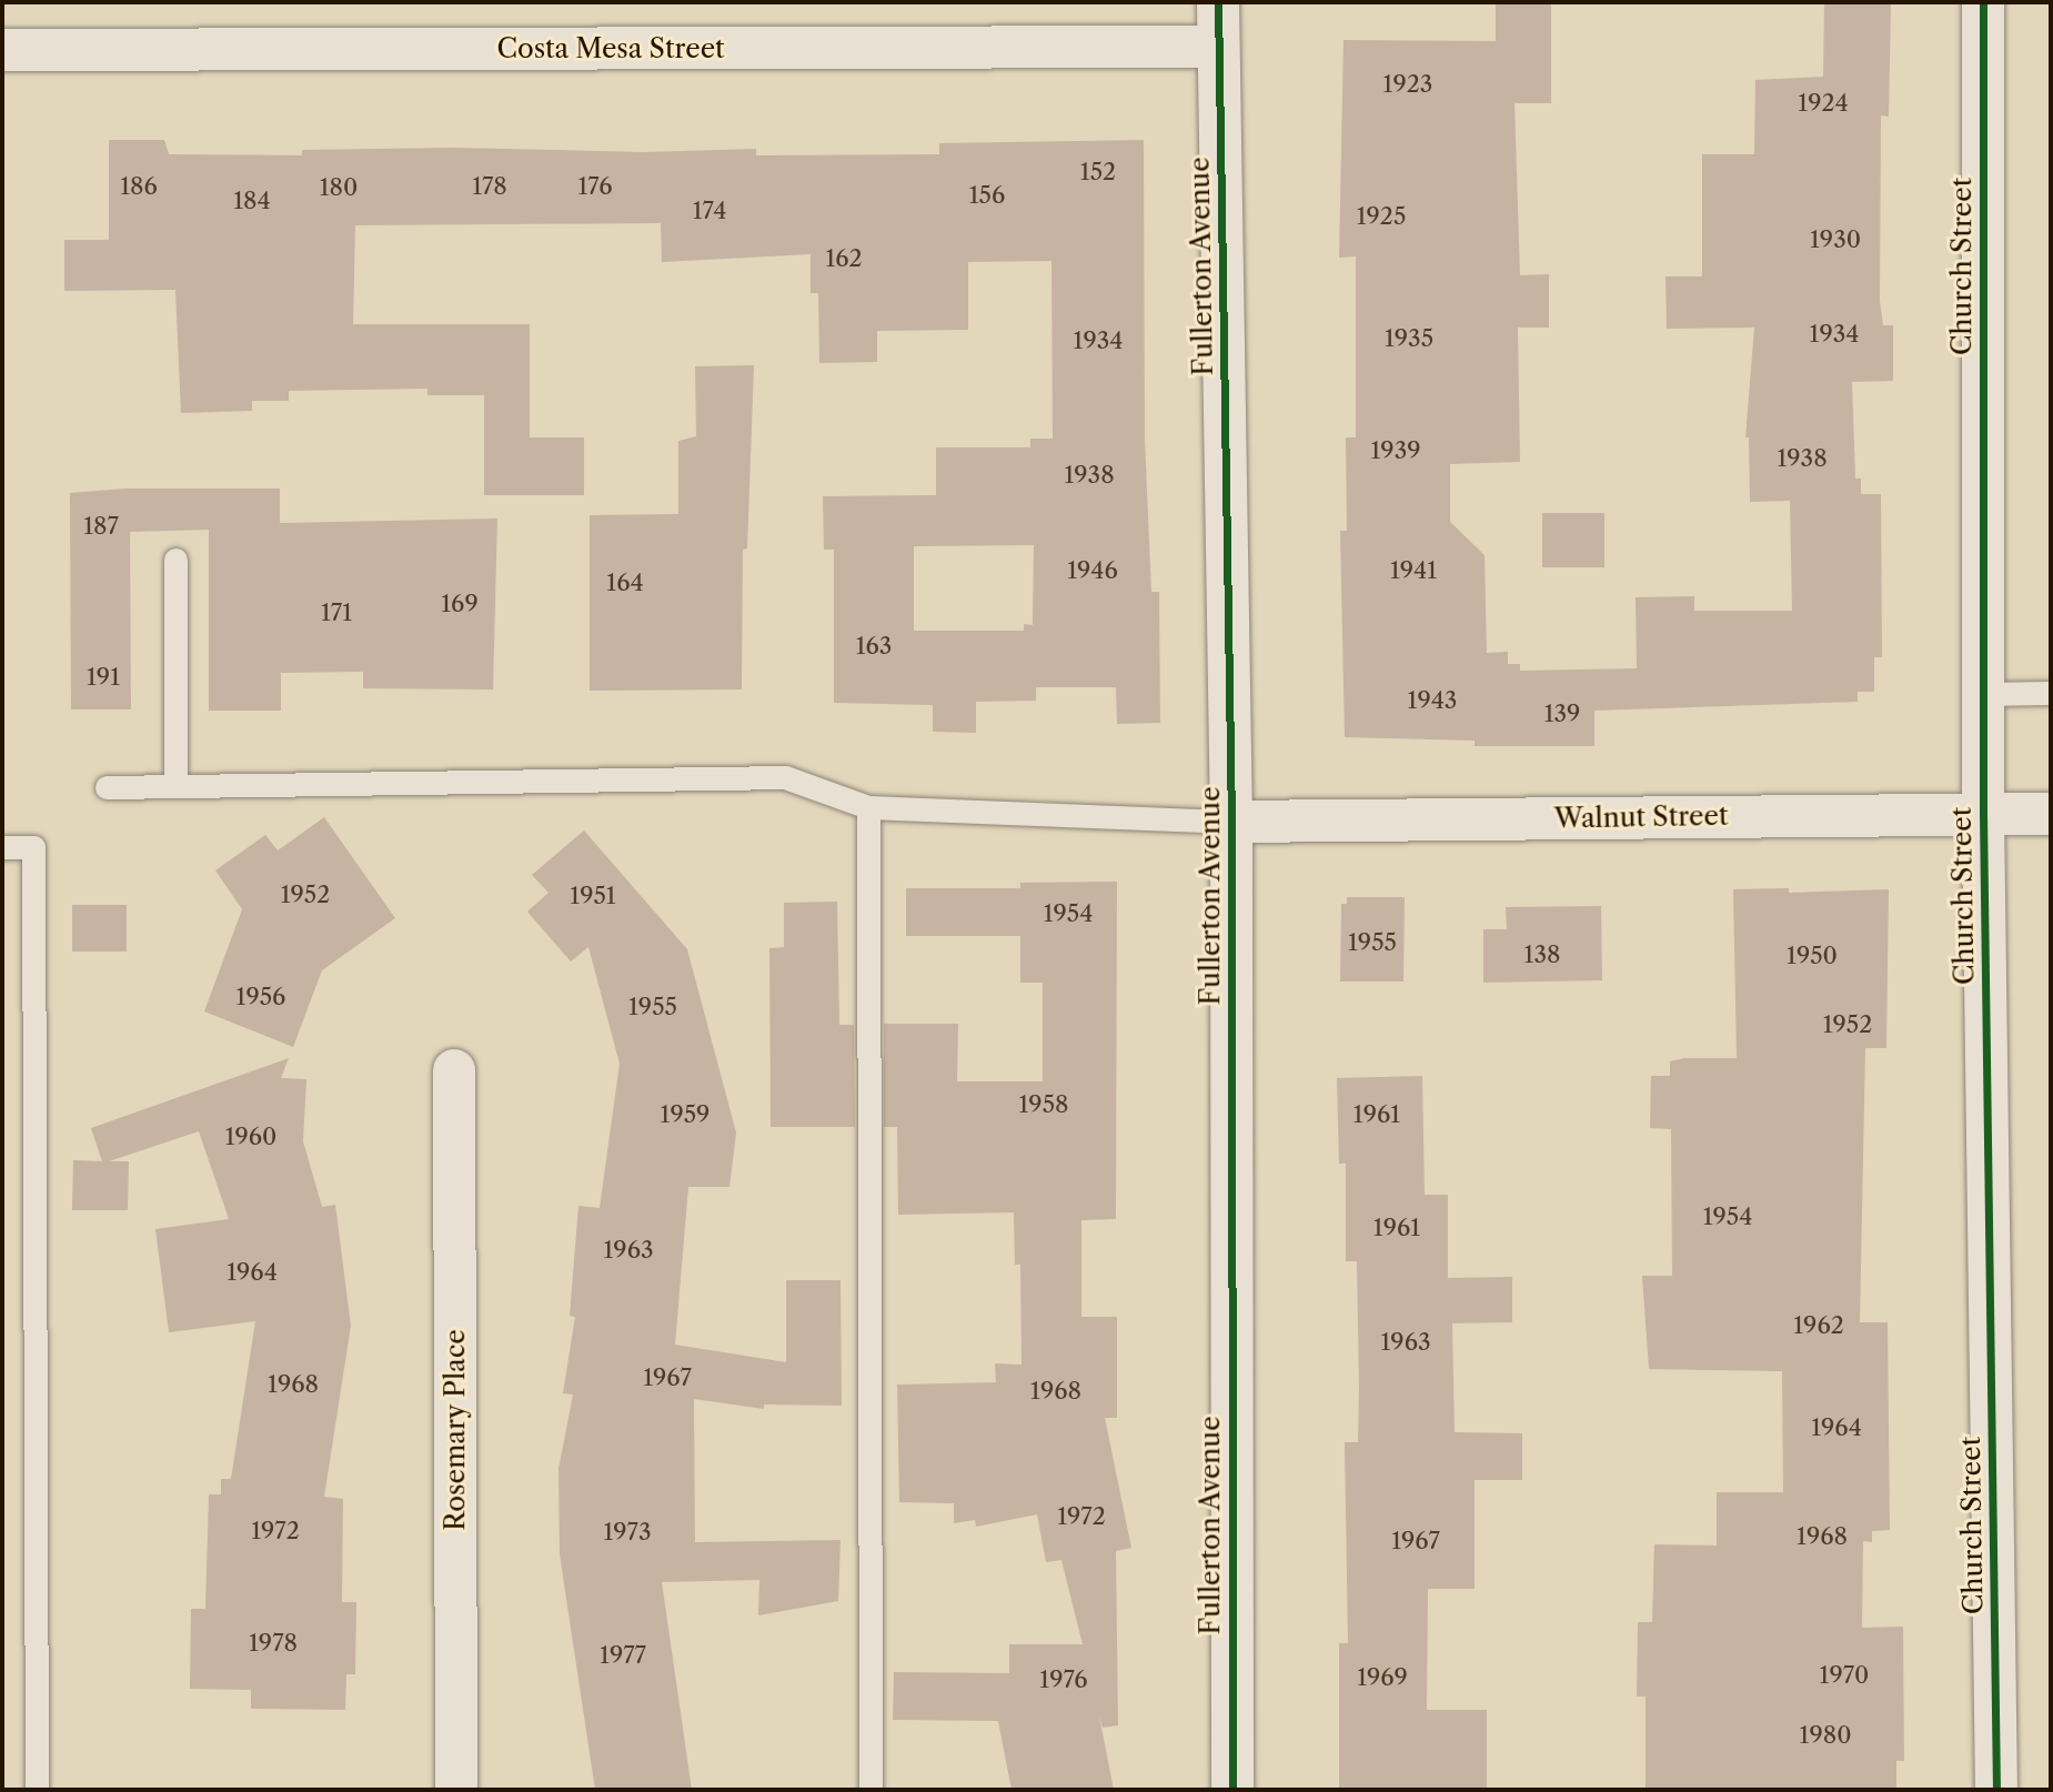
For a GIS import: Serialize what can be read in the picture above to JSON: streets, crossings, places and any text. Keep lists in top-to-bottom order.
{
  "streets": {
    "street": [
      "Costa Mesa Street",
      "Fullerton Avenue",
      "Church Street",
      "Walnut Street",
      "Rosemary Place"
    ]
  },
  "crossings": [
    ["Costa Mesa Street", "Fullerton Avenue"],
    ["Fullerton Avenue", "Walnut Street"],
    ["Church Street", "Walnut Street"]
  ],
  "house_numbers": [
    "1923",
    "1924",
    "152",
    "186",
    "178",
    "176",
    "180",
    "156",
    "184",
    "174",
    "1925",
    "1930",
    "162",
    "1934",
    "1935",
    "1934",
    "1939",
    "1938",
    "1938",
    "187",
    "1946",
    "1941",
    "164",
    "169",
    "171",
    "163",
    "191",
    "1943",
    "139",
    "1952",
    "1951",
    "1954",
    "1955",
    "138",
    "1950",
    "1956",
    "1955",
    "1952",
    "1958",
    "1959",
    "1961",
    "1960",
    "1954",
    "1961",
    "1963",
    "1964",
    "1962",
    "1963",
    "1967",
    "1968",
    "1968",
    "1964",
    "1972",
    "1972",
    "1973",
    "1968",
    "1967",
    "1978",
    "1977",
    "1970",
    "1969",
    "1976",
    "1980"
  ]
}
